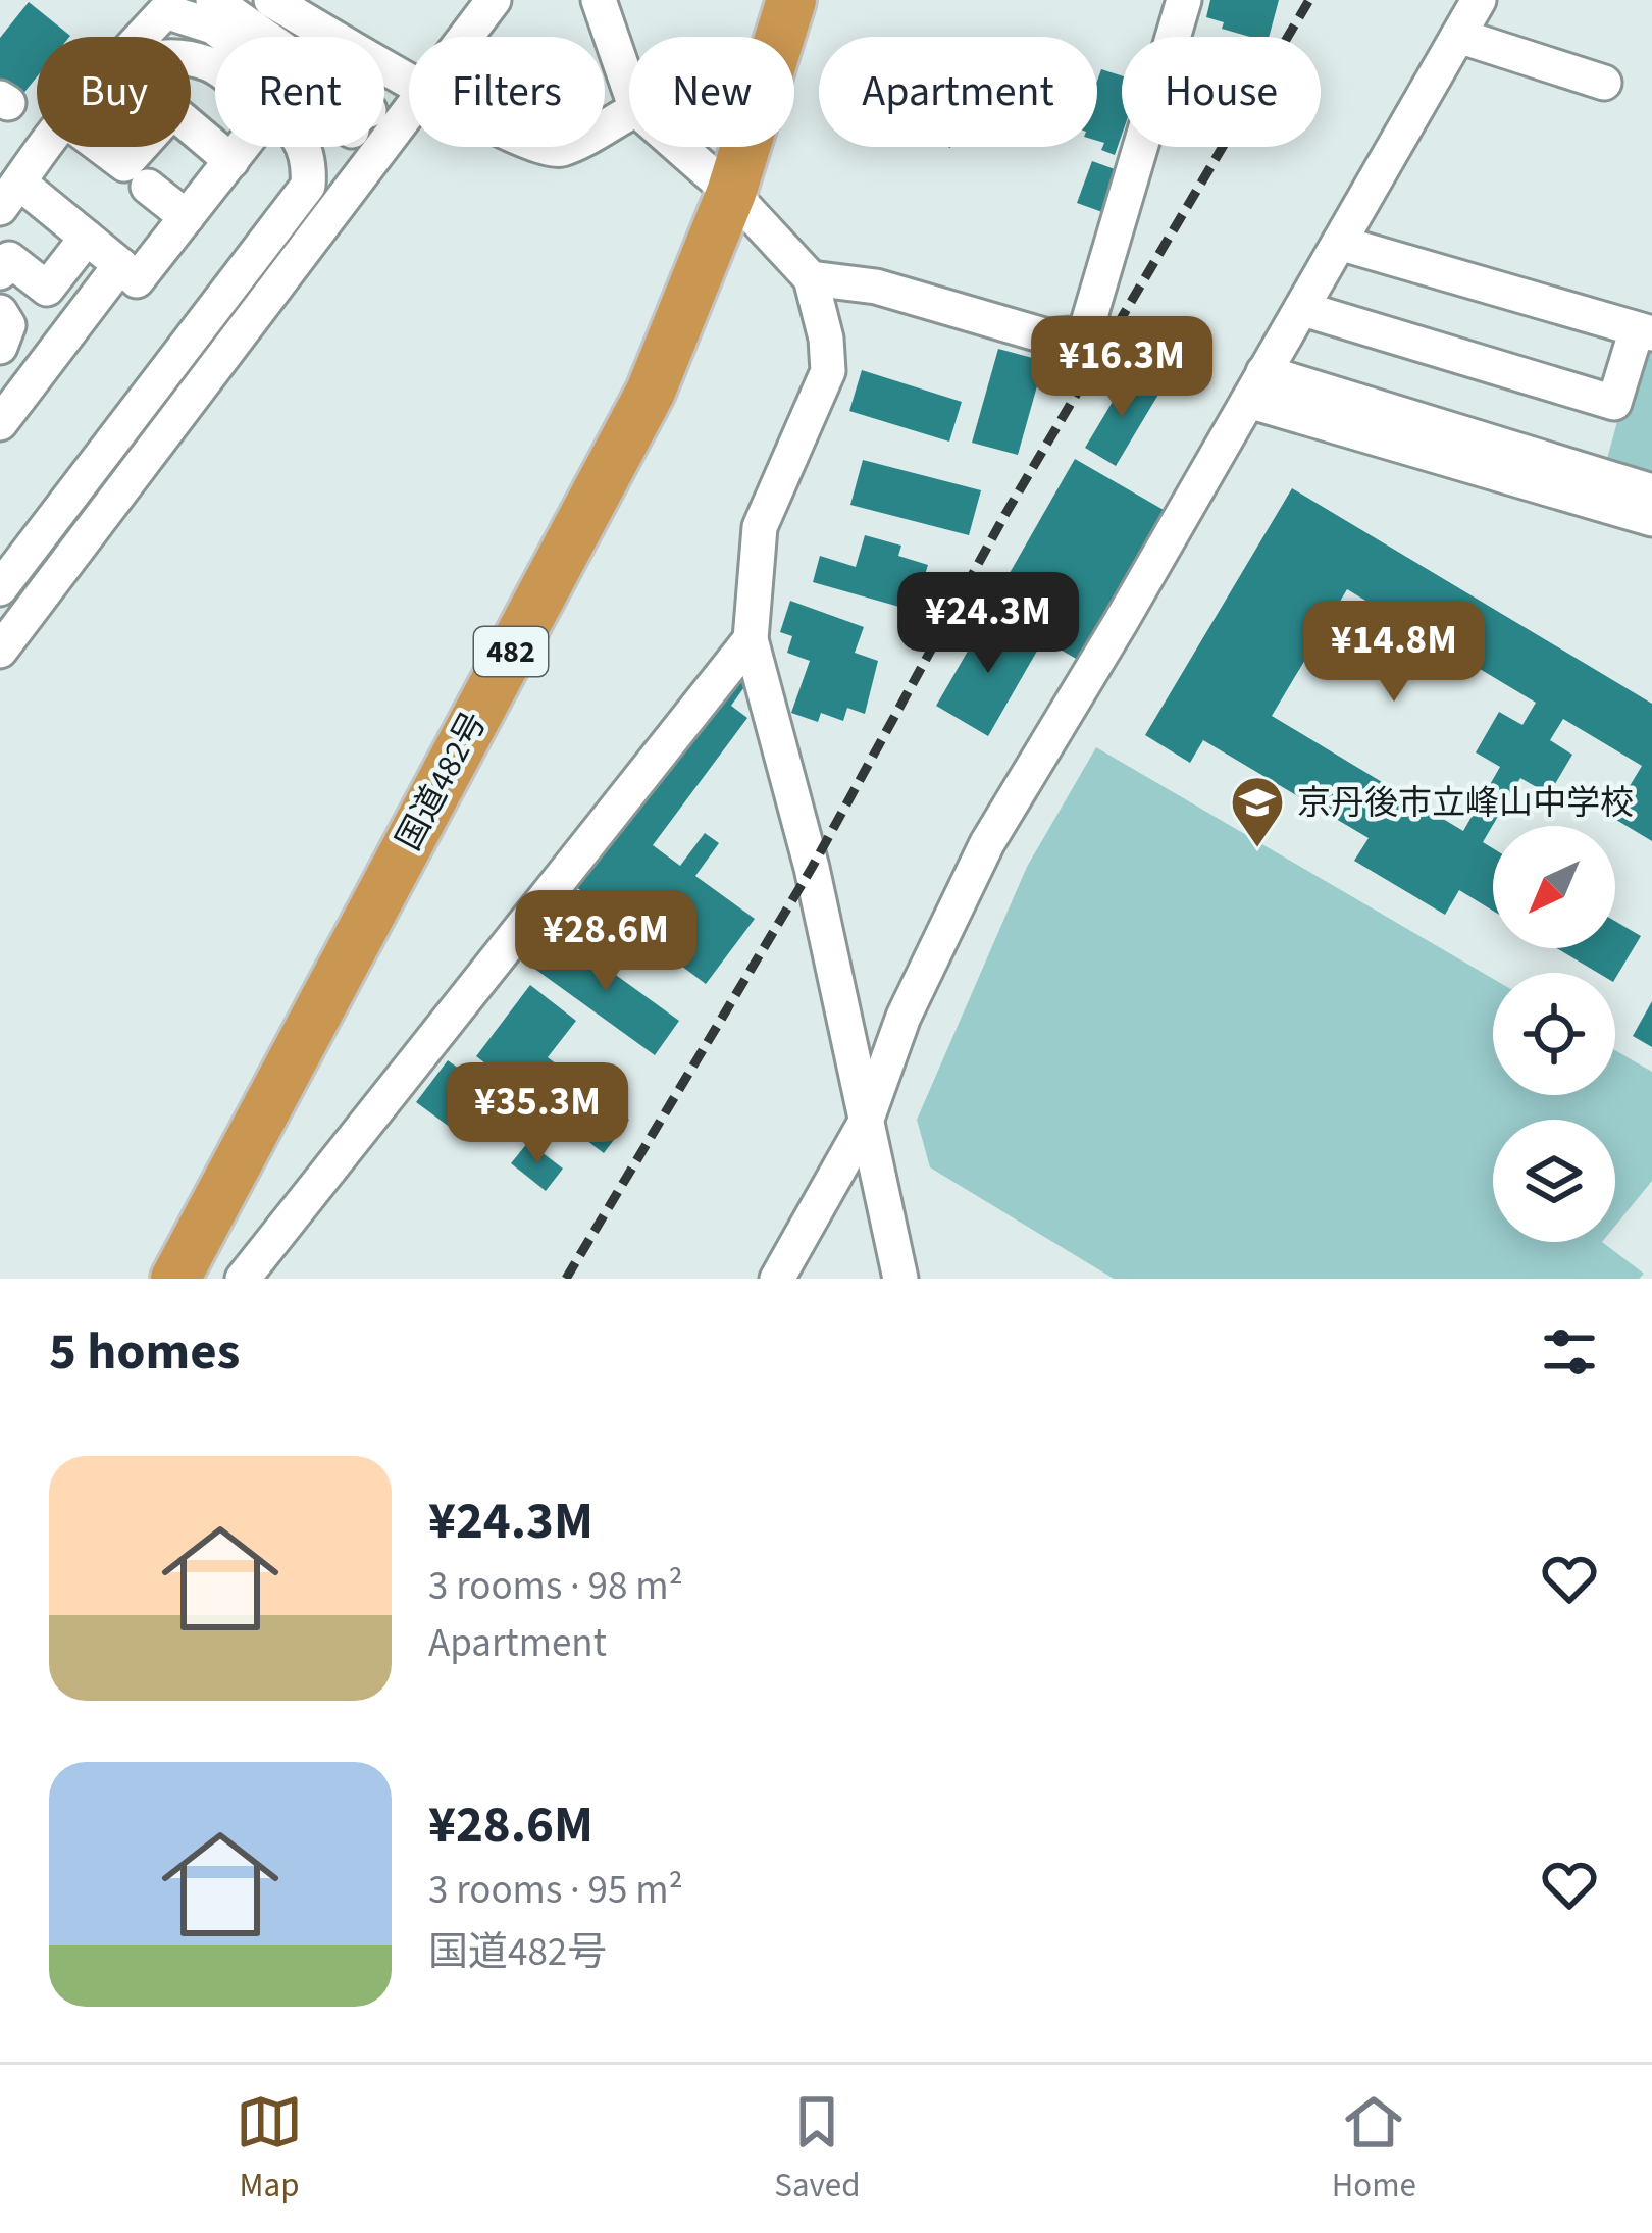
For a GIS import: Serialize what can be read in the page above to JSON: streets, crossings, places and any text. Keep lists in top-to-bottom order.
{
  "streets": {
    "highway": ["482", "国道482号"]
  },
  "places": {
    "school or university": ["京丹後市立峰山中学校"]
  },
  "north": "bottom left",
  "page": {
    "chip": [
      "Buy",
      "Rent",
      "Filters",
      "New",
      "Apartment",
      "House"
    ],
    "price": [
      "¥16.3M",
      "¥24.3M",
      "¥14.8M",
      "¥28.6M",
      "¥35.3M"
    ],
    "heading": "5 homes",
    "list": [
      {
        "name": "¥24.3M",
        "note": "3 rooms · 98 m² · Apartment"
      },
      {
        "name": "¥28.6M",
        "note": "3 rooms · 95 m² · 国道482号"
      }
    ],
    "tabs": ["Map", "Saved", "Home"]
  }
}
